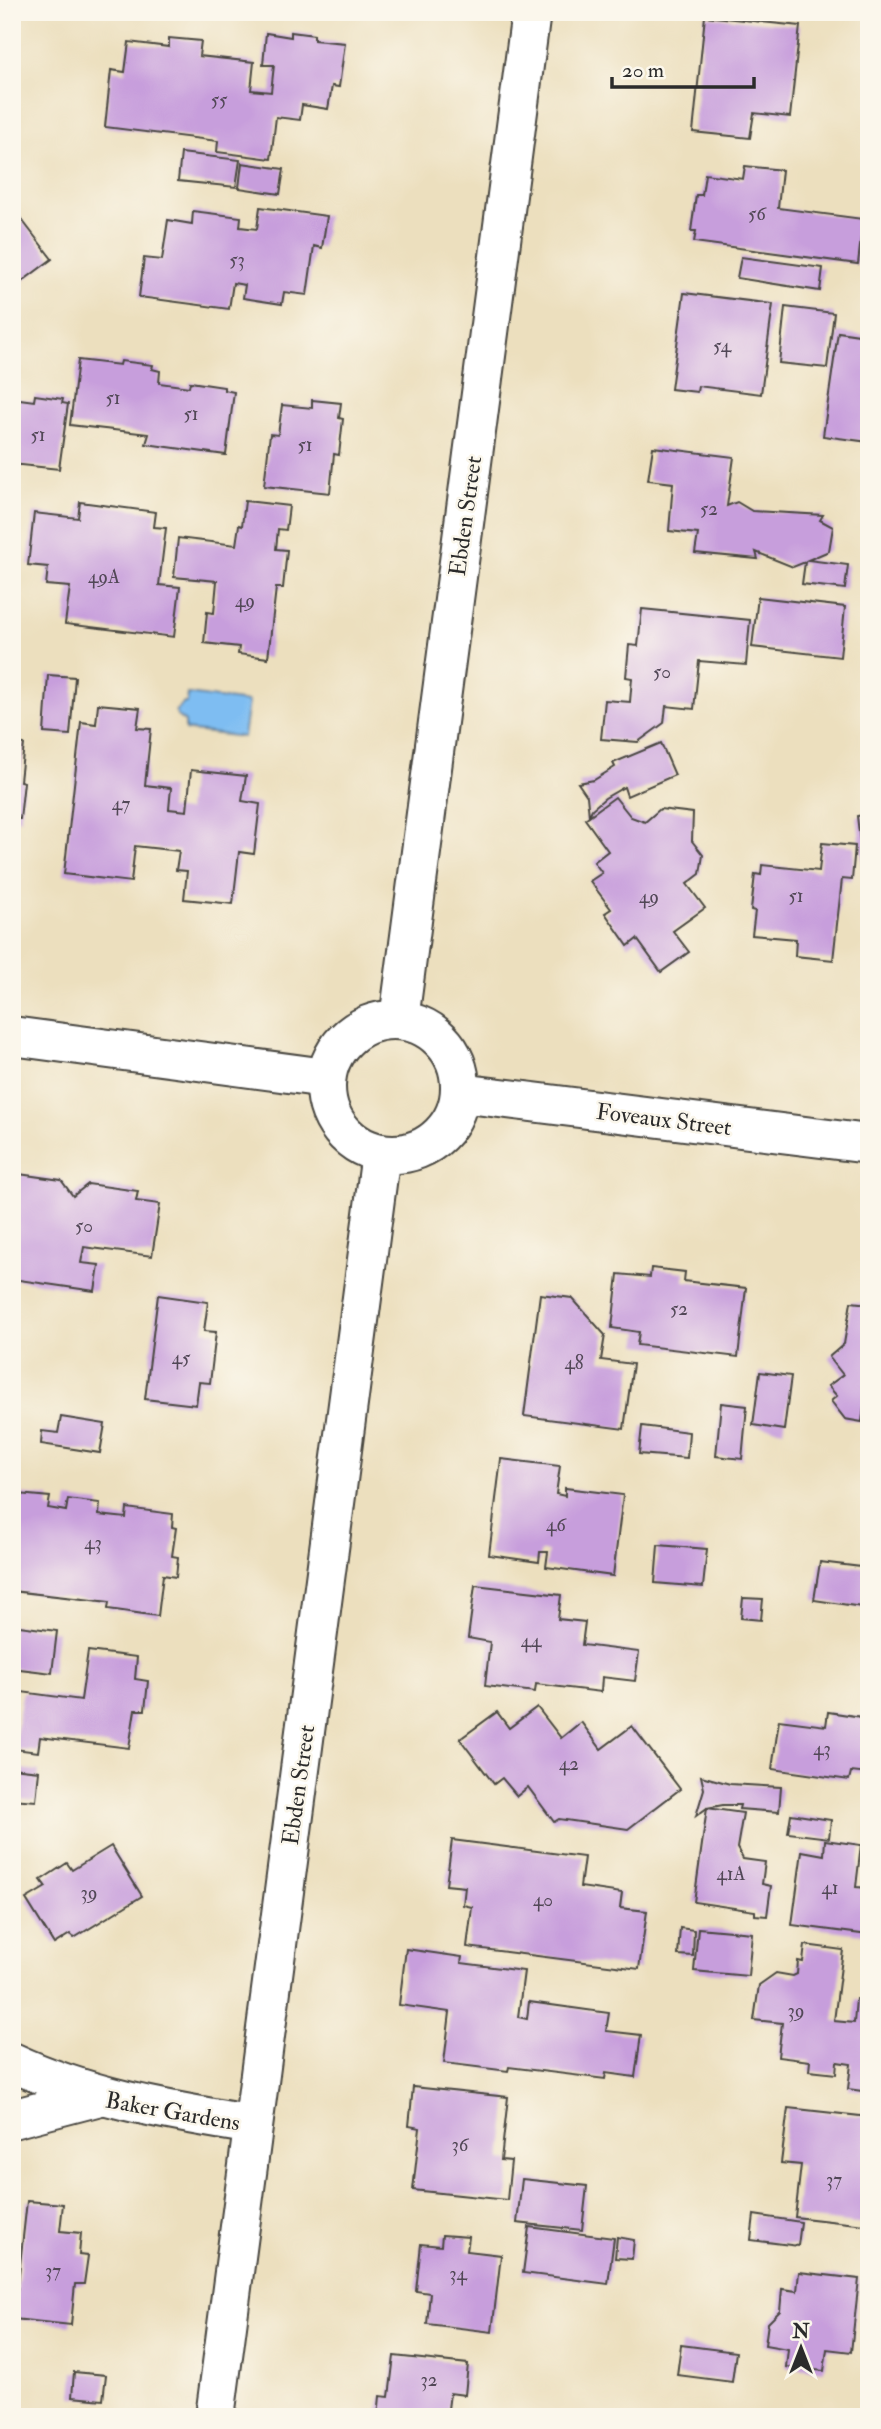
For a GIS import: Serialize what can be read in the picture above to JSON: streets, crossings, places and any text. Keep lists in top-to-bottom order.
{
  "streets": {
    "street": ["Ebden Street", "Foveaux Street", "Baker Gardens"]
  },
  "crossings": [
    ["Ebden Street", "Foveaux Street"],
    ["Ebden Street", "Baker Gardens"]
  ],
  "house_numbers": [
    "55",
    "56",
    "53",
    "54",
    "51",
    "51",
    "51",
    "51",
    "52",
    "49A",
    "49",
    "50",
    "47",
    "51",
    "49",
    "50",
    "52",
    "45",
    "48",
    "46",
    "43",
    "44",
    "43",
    "42",
    "41A",
    "41",
    "39",
    "40",
    "39",
    "36",
    "37",
    "37",
    "34",
    "32"
  ],
  "scale_bar": "20 m",
  "north": "top"
}
